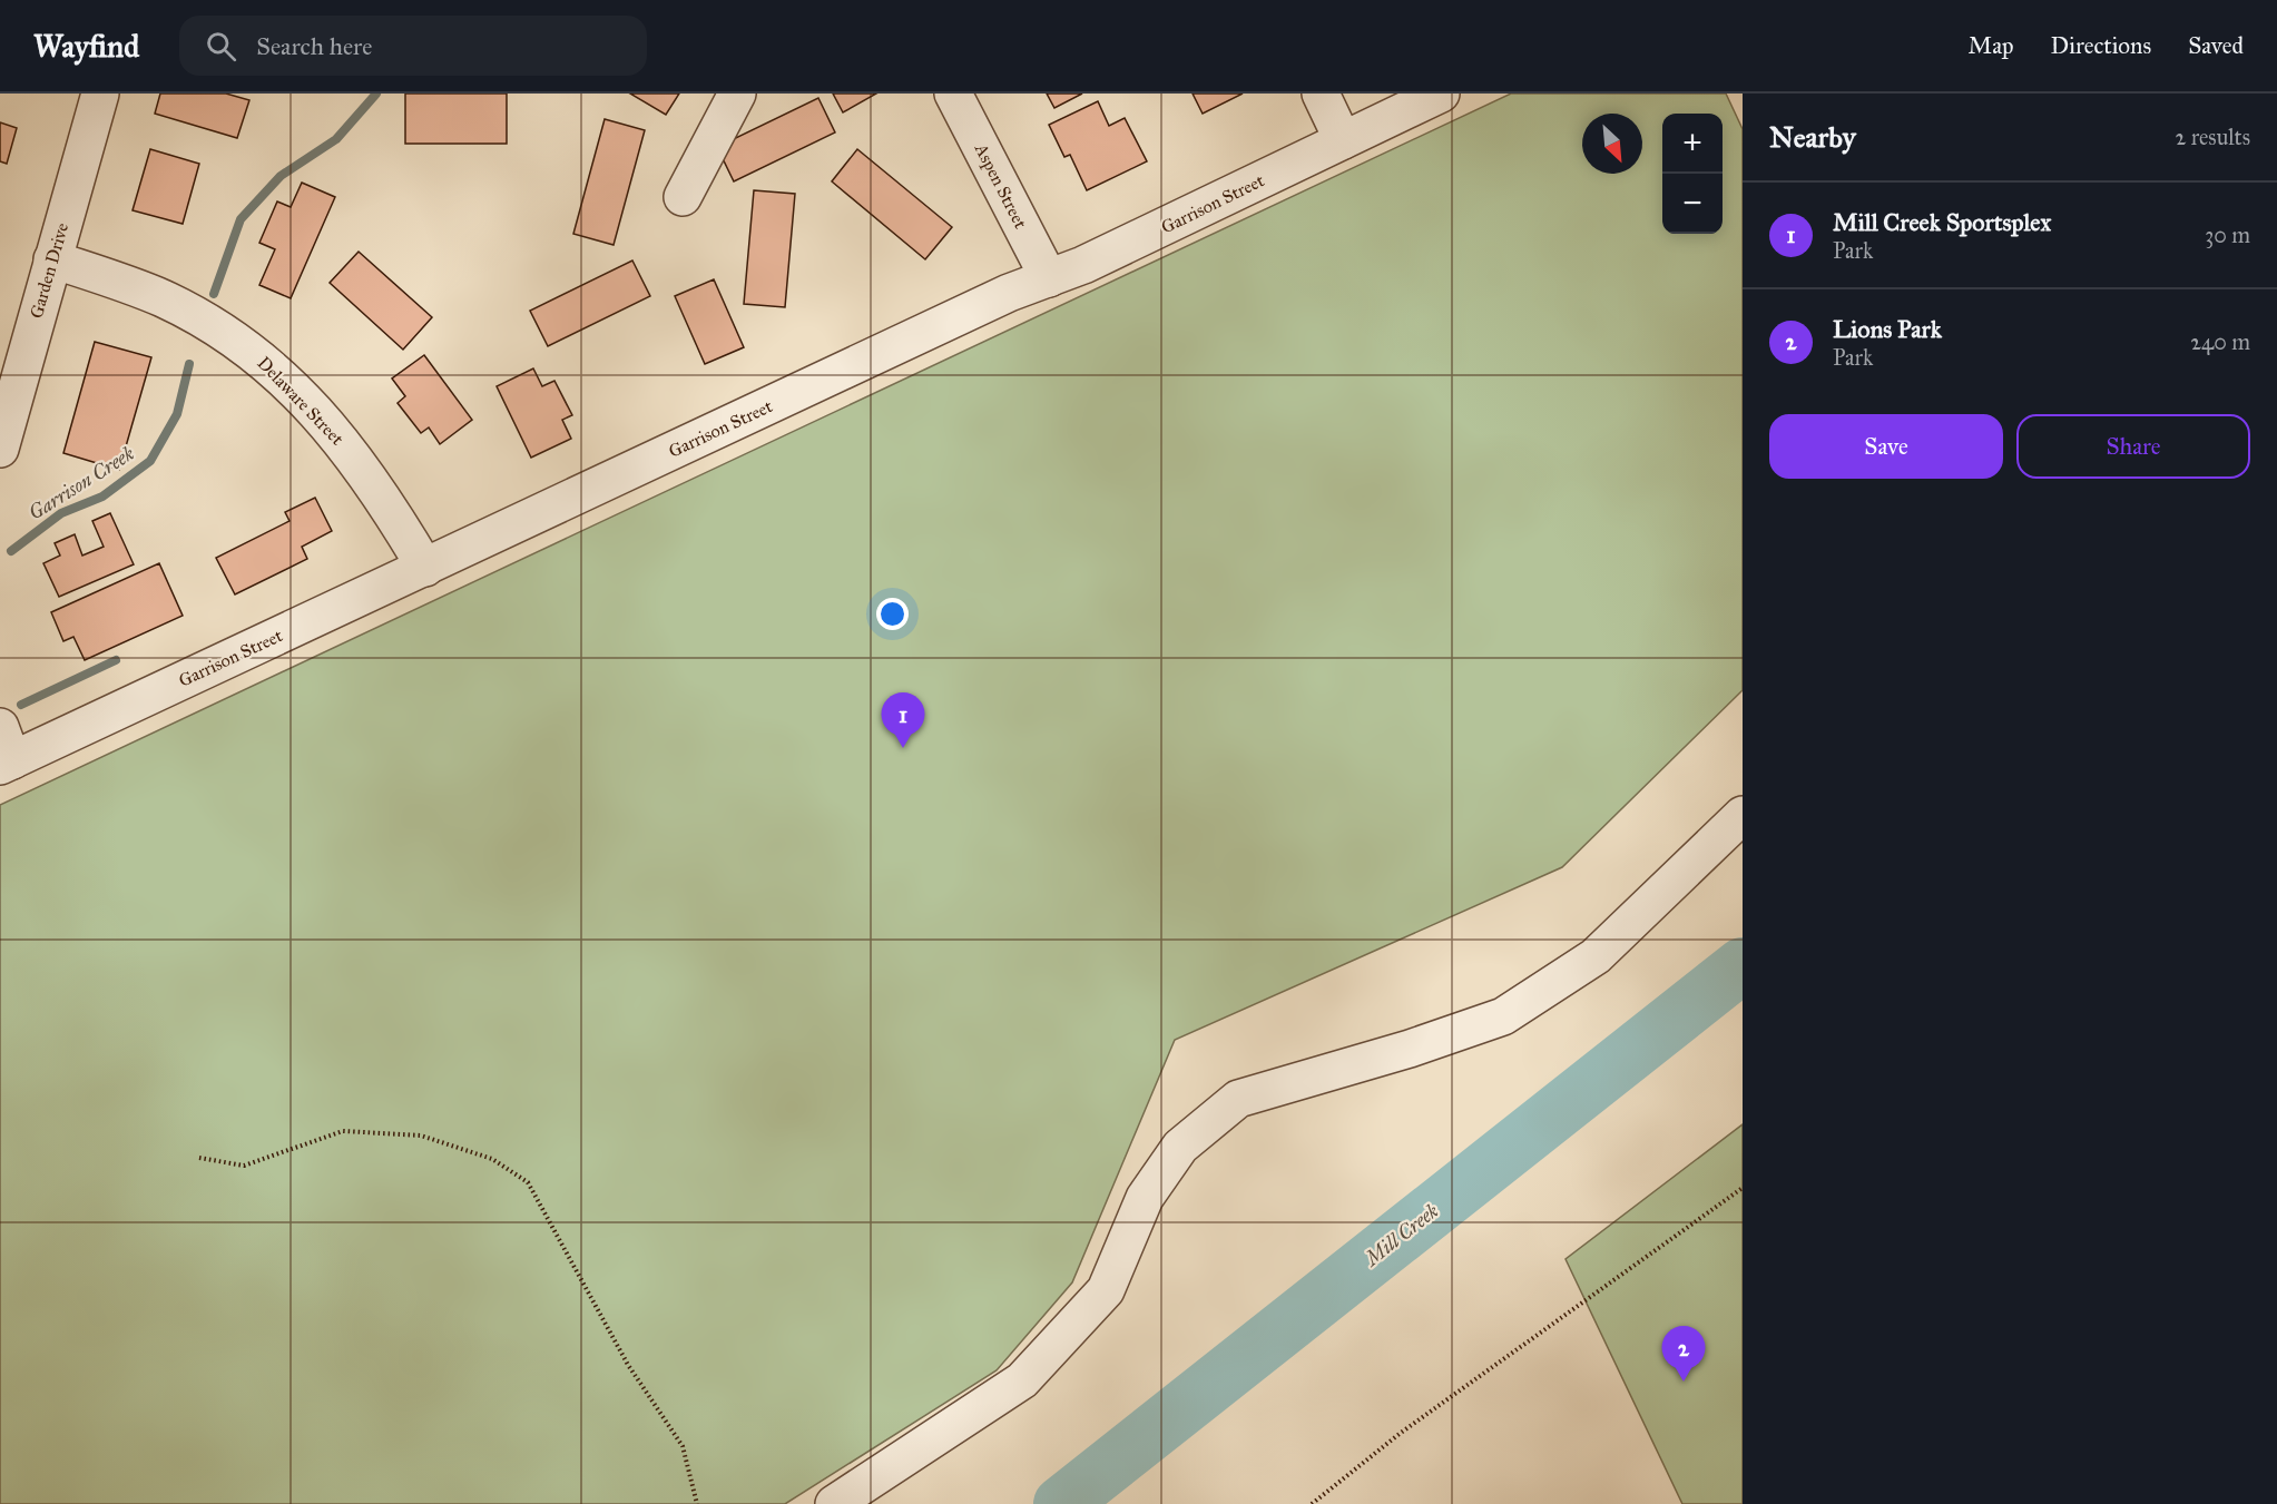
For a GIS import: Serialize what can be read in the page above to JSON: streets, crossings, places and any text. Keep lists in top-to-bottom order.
{
  "streets": {
    "street": [
      "Aspen Street",
      "Garrison Street",
      "Garden Drive",
      "Delaware Street"
    ]
  },
  "crossings": [
    ["Aspen Street", "Garrison Street"],
    ["Garrison Street", "Delaware Street"],
    ["Garden Drive", "Delaware Street"]
  ],
  "water": ["Garrison Creek", "Mill Creek"],
  "north": "bottom right",
  "page": {
    "header": "Wayfind",
    "search": "Search here",
    "nav": ["Map", "Directions", "Saved"],
    "heading": ["Nearby", "2 results"],
    "map_buttons": ["+", "−"],
    "list": [
      {
        "mark": "1",
        "name": "Mill Creek Sportsplex",
        "note": "Park",
        "value": "30 m"
      },
      {
        "mark": "2",
        "name": "Lions Park",
        "note": "Park",
        "value": "240 m"
      }
    ],
    "buttons": ["Save", "Share"],
    "pins": ["1", "2"]
  }
}
